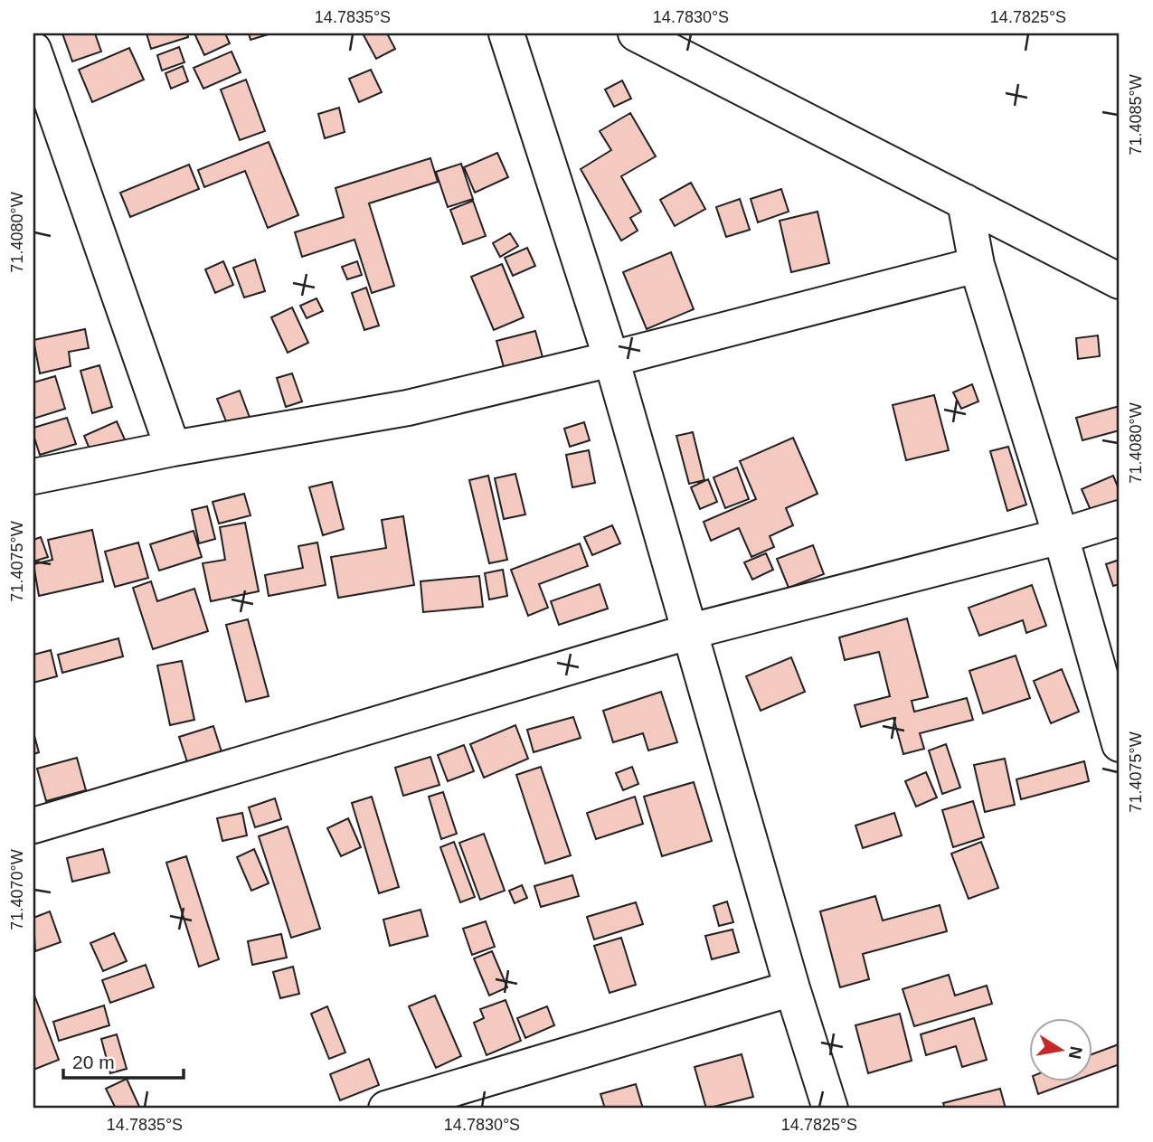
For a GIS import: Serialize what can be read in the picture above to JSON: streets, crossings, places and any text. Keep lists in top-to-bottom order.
{
  "scale_bar": "20 m",
  "north": "right",
  "coordinates": [
    "14.7835°S",
    "14.7830°S",
    "14.7825°S",
    "71.4085°W",
    "71.4080°W",
    "71.4075°W",
    "71.4070°W"
  ]
}
